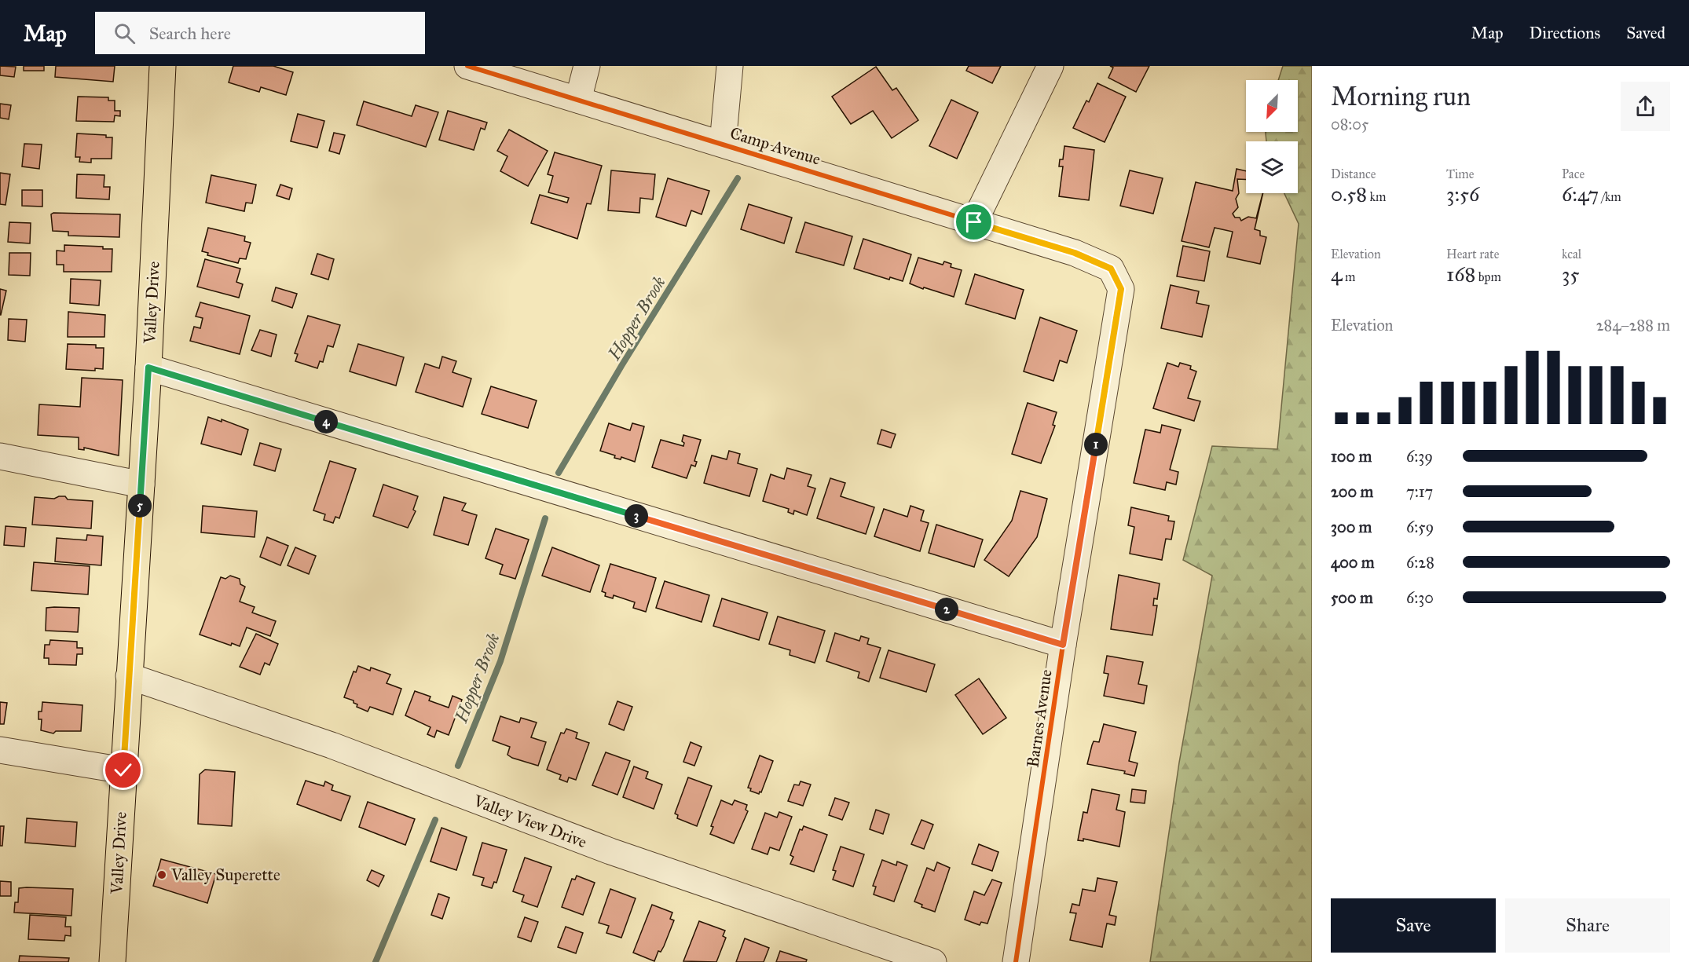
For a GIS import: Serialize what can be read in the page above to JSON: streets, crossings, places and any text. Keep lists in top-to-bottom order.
{
  "streets": {
    "main road": ["Valley Drive"],
    "street": ["Camp Avenue", "Barnes Avenue", "Valley View Drive"]
  },
  "crossings": [
    ["Camp Avenue", "Barnes Avenue"],
    ["Valley Drive", "Valley View Drive"]
  ],
  "water": ["Hopper Brook"],
  "places": ["Valley Superette"],
  "north": "bottom left",
  "page": {
    "header": "Map",
    "search": "Search here",
    "nav": ["Map", "Directions", "Saved"],
    "heading": ["Morning run", "08:05"],
    "stats": [
      ["Distance", "0.58 km"],
      ["Time", "3:56"],
      ["Pace", "6:47 /km"],
      ["Elevation", "4 m"],
      ["Heart rate", "168 bpm"],
      ["kcal", "35"]
    ],
    "chart": ["Elevation", "284–288 m"],
    "pins": [
      "4",
      "1",
      "5",
      "3",
      "2"
    ],
    "list": [
      {
        "name": "100 m",
        "note": "6:39"
      },
      {
        "name": "200 m",
        "note": "7:17"
      },
      {
        "name": "300 m",
        "note": "6:59"
      },
      {
        "name": "400 m",
        "note": "6:28"
      },
      {
        "name": "500 m",
        "note": "6:30"
      }
    ],
    "buttons": ["Save", "Share"]
  }
}
